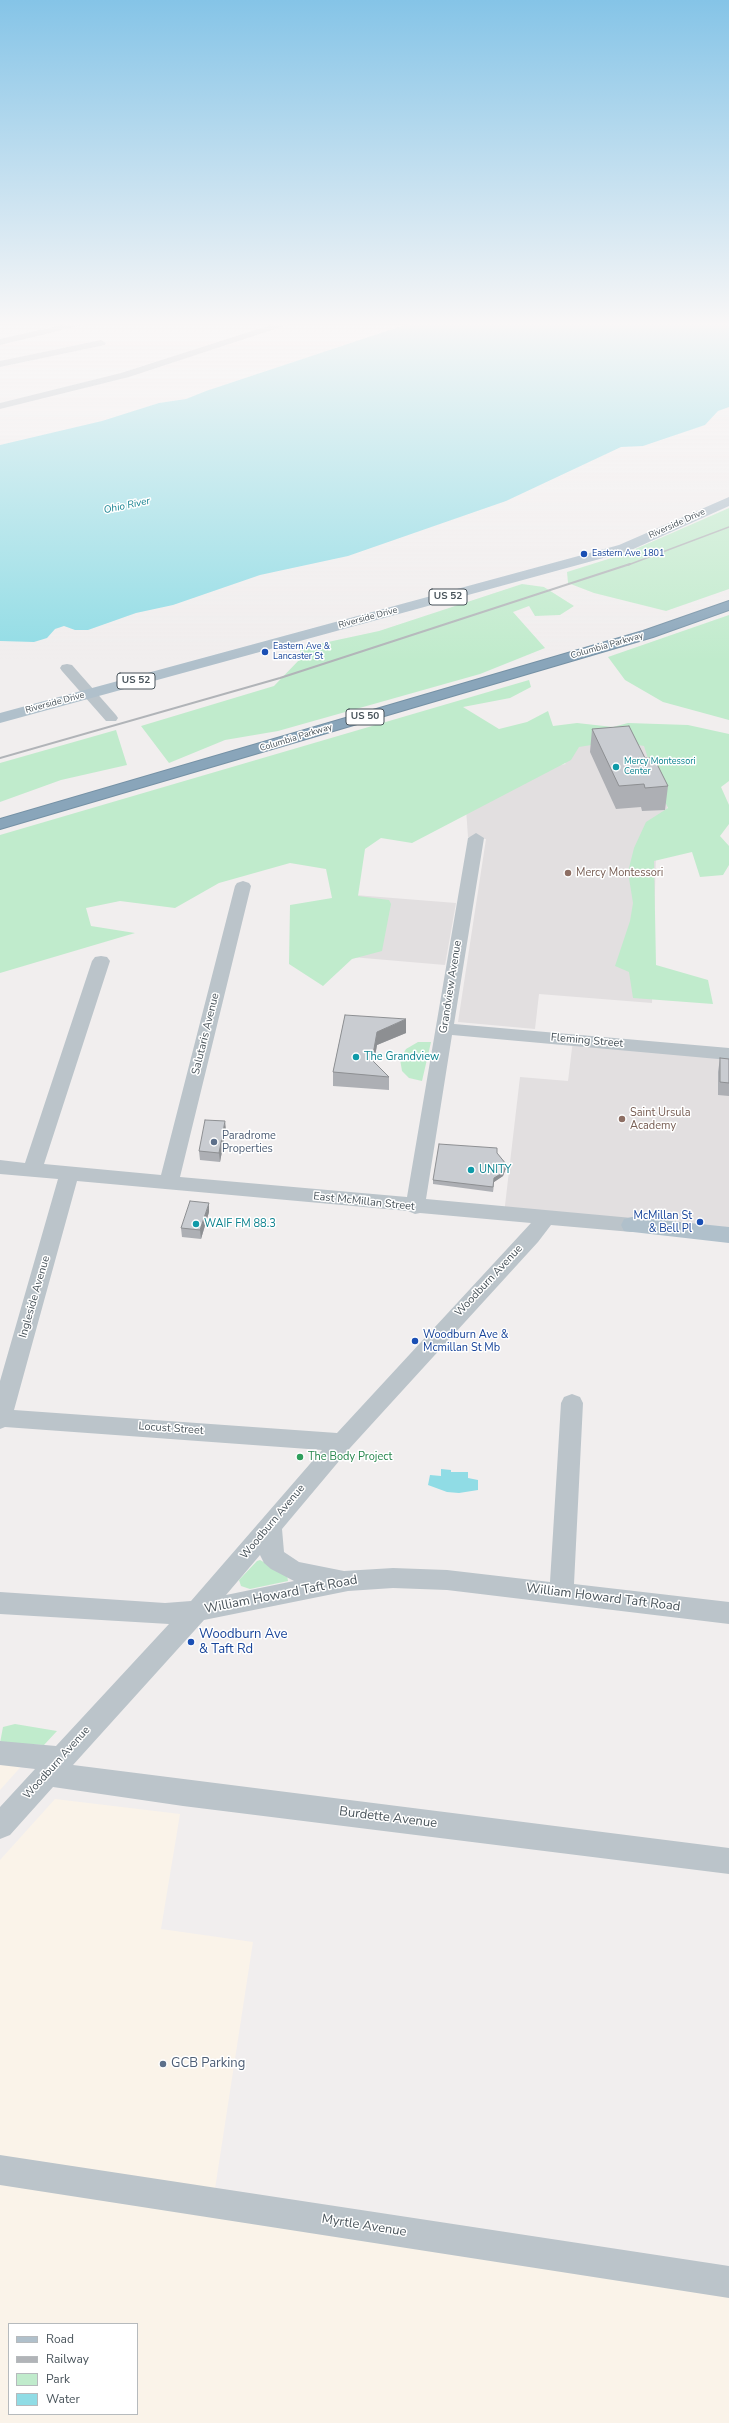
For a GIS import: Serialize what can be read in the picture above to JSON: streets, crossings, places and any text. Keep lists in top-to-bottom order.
{
  "streets": {
    "highway": ["Columbia Parkway", "US 50"],
    "main road": ["Riverside Drive", "US 52", "East McMillan Street"],
    "street": [
      "Grandview Avenue",
      "Salutaris Avenue",
      "Fleming Street",
      "Woodburn Avenue",
      "Ingleside Avenue",
      "Locust Street",
      "William Howard Taft Road",
      "Burdette Avenue",
      "Myrtle Avenue"
    ]
  },
  "crossings": [
    ["Grandview Avenue", "Fleming Street"],
    ["Grandview Avenue", "East McMillan Street"],
    ["Salutaris Avenue", "East McMillan Street"],
    ["East McMillan Street", "Woodburn Avenue"],
    ["East McMillan Street", "Ingleside Avenue"],
    ["Woodburn Avenue", "Locust Street"],
    ["Woodburn Avenue", "William Howard Taft Road"],
    ["Woodburn Avenue", "Burdette Avenue"],
    ["Ingleside Avenue", "Locust Street"]
  ],
  "water": ["Ohio River"],
  "places": [
    "Eastern Ave 1801",
    "Eastern Ave & Lancaster St",
    "Mercy Montessori Center",
    "Mercy Montessori",
    "The Grandview",
    "Saint Ursula Academy",
    "Paradrome Properties",
    "UNITY",
    "McMillan St & Bell Pl",
    "WAIF FM 88.3",
    "Woodburn Ave & Mcmillan St Mb",
    "The Body Project",
    "Woodburn Ave & Taft Rd",
    "GCB Parking"
  ],
  "legend": [
    "Road",
    "Railway",
    "Park",
    "Water"
  ]
}
